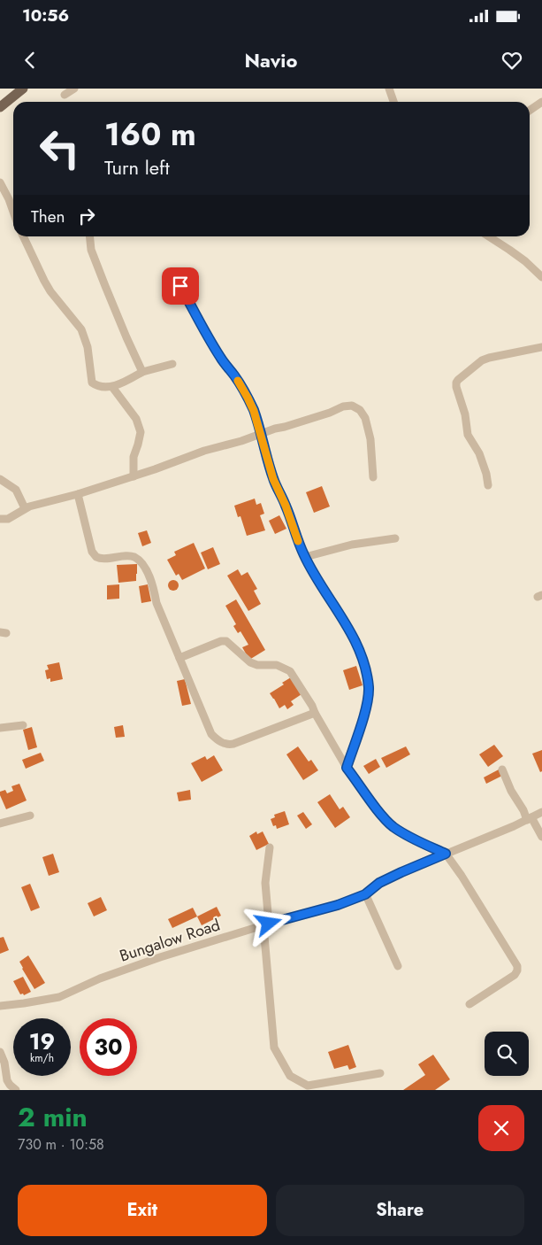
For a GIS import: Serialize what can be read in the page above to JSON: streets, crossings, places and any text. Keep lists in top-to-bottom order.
{
  "streets": {
    "street": ["Bungalow Road"]
  },
  "page": {
    "status": "10:56",
    "header": "Navio",
    "turn": ["160 m", "Turn left"],
    "then": "Then",
    "speed": "19 km/h",
    "limit": "30",
    "heading": ["2 min", "730 m · 10:58"],
    "buttons": ["Exit", "Share"]
  }
}
